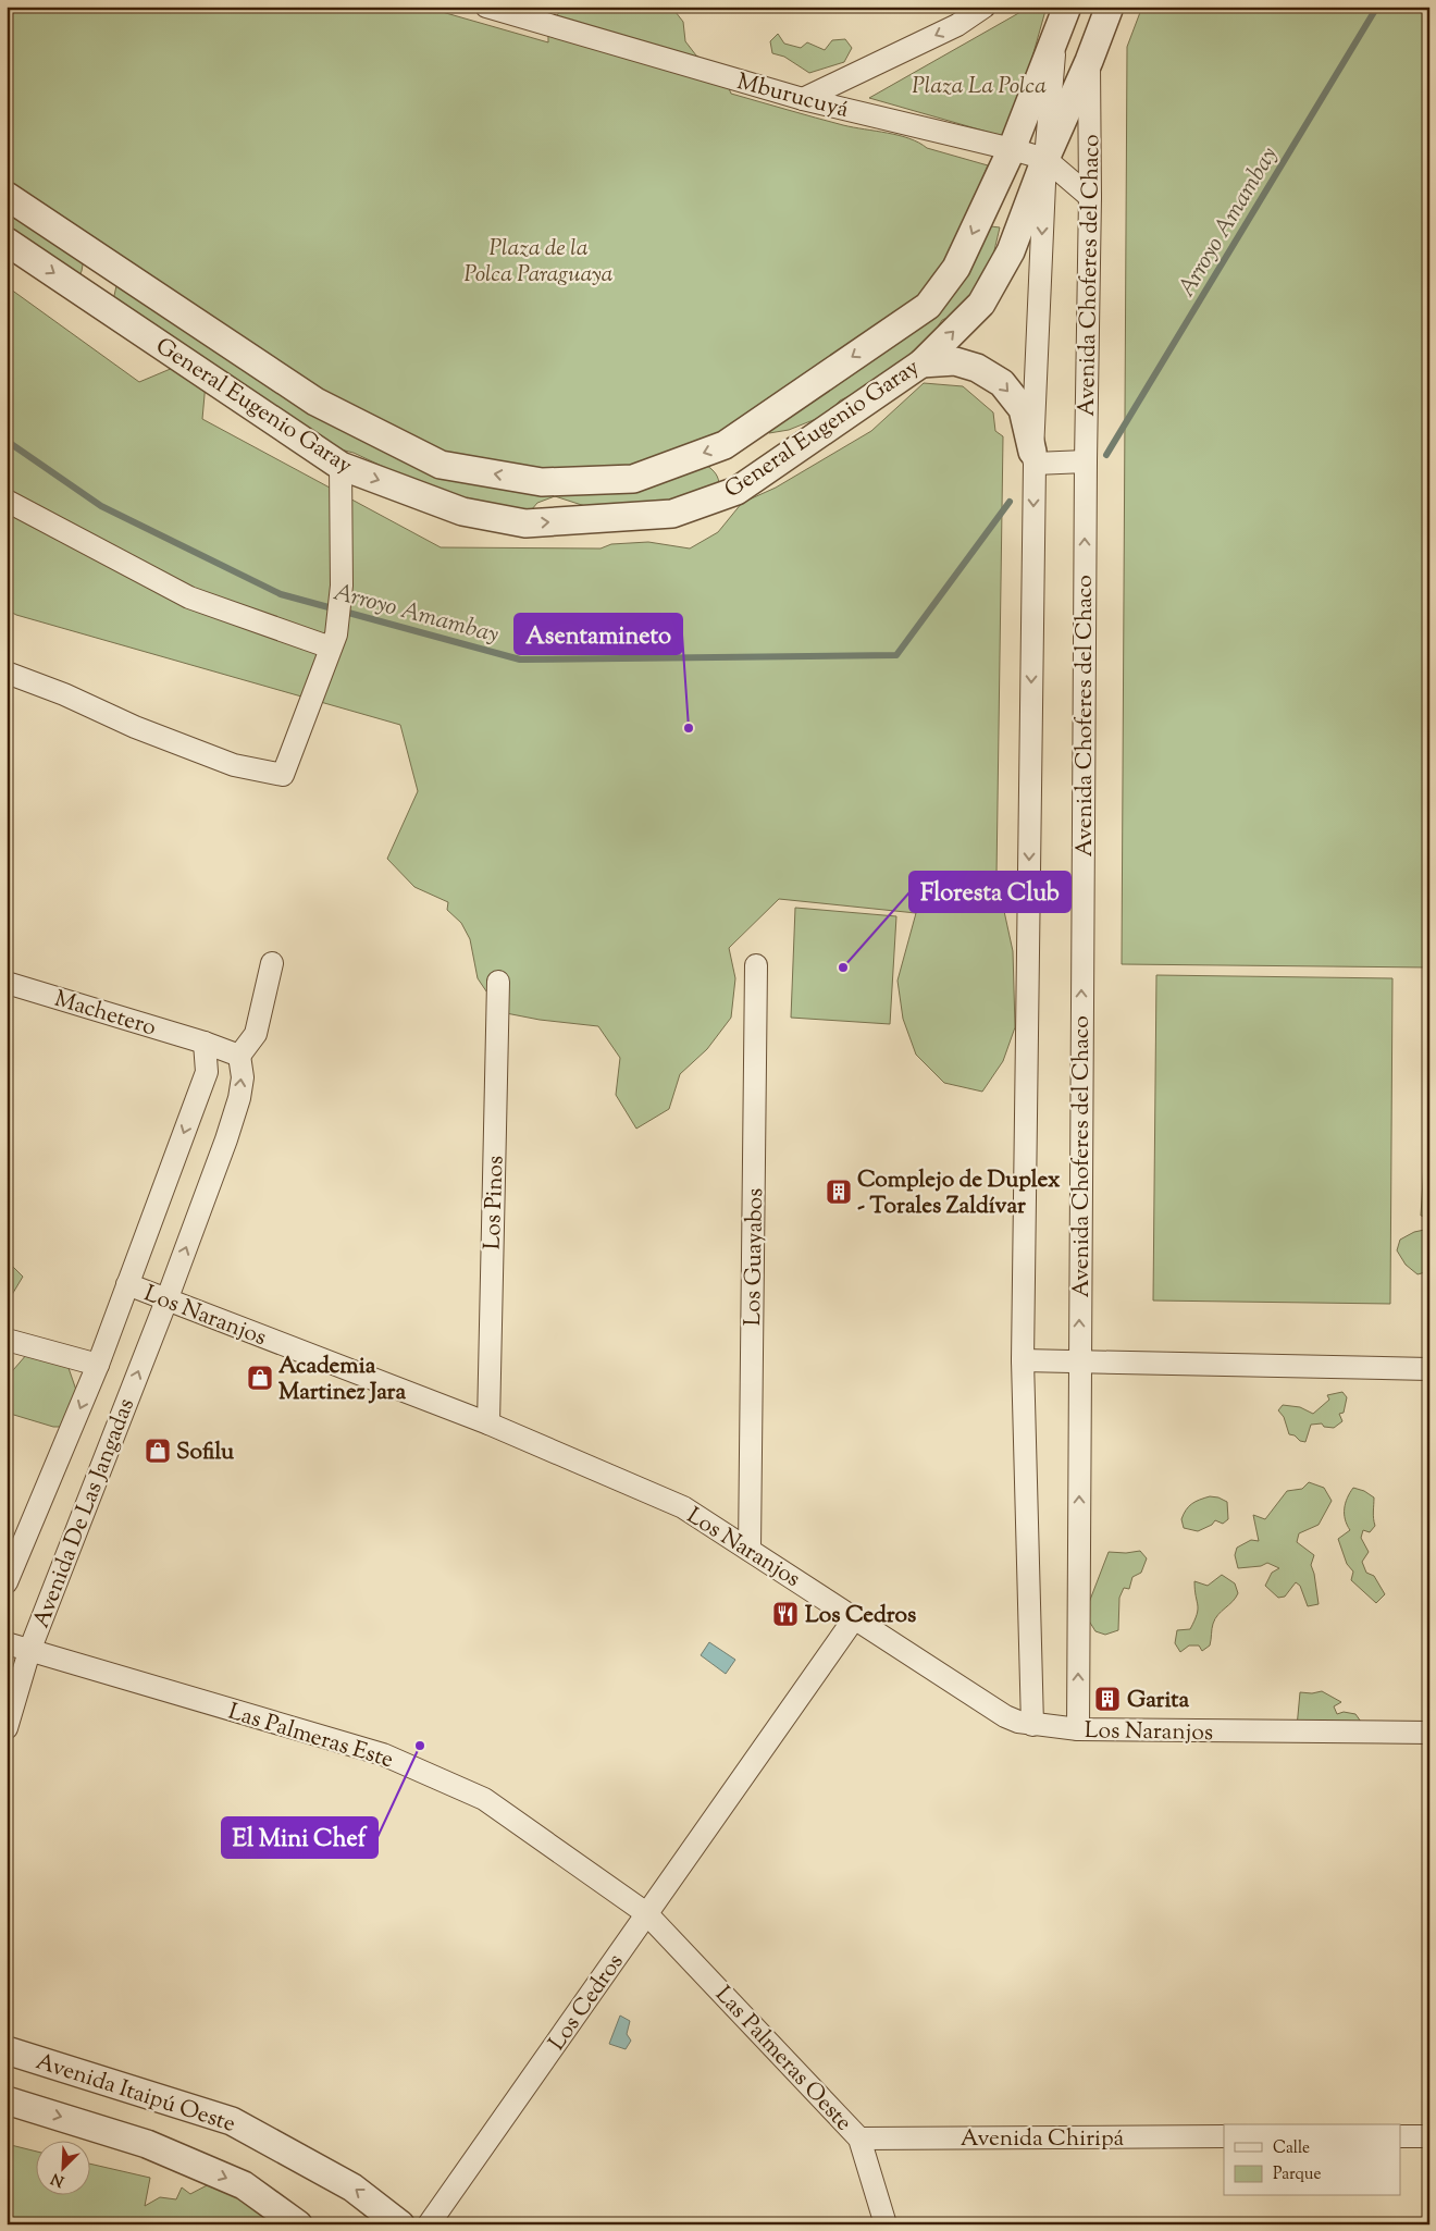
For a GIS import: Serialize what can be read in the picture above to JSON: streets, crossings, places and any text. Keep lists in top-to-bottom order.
{
  "streets": {
    "street": [
      "Mburucuyá",
      "Avenida Choferes del Chaco",
      "General Eugenio Garay",
      "Machetero",
      "Los Pinos",
      "Los Guayabos",
      "Los Naranjos",
      "Avenida De Las Jangadas",
      "Las Palmeras Este",
      "Los Cedros",
      "Las Palmeras Oeste",
      "Avenida Itaipú Oeste",
      "Avenida Chiripá"
    ]
  },
  "crossings": [
    ["Mburucuyá", "Avenida Choferes del Chaco"],
    ["Mburucuyá", "General Eugenio Garay"],
    ["Avenida Choferes del Chaco", "General Eugenio Garay"],
    ["Avenida Choferes del Chaco", "Los Naranjos"],
    ["Machetero", "Avenida De Las Jangadas"],
    ["Los Pinos", "Los Naranjos"],
    ["Los Guayabos", "Los Naranjos"],
    ["Los Naranjos", "Avenida De Las Jangadas"],
    ["Los Naranjos", "Los Cedros"],
    ["Avenida De Las Jangadas", "Las Palmeras Este"],
    ["Las Palmeras Este", "Los Cedros"],
    ["Las Palmeras Este", "Las Palmeras Oeste"],
    ["Los Cedros", "Las Palmeras Oeste"],
    ["Las Palmeras Oeste", "Avenida Chiripá"]
  ],
  "water": ["Arroyo Amambay"],
  "parks": ["Plaza La Polca", "Plaza de la Polca Paraguaya"],
  "places": {
    "other": ["Asentamineto", "Floresta Club", "El Mini Chef"],
    "building": ["Complejo de Duplex - Torales Zaldívar", "Garita"],
    "shop": ["Academia Martinez Jara", "Sofilu"],
    "restaurant": ["Los Cedros"]
  },
  "legend": ["Calle", "Parque"],
  "north": "bottom left"
}
